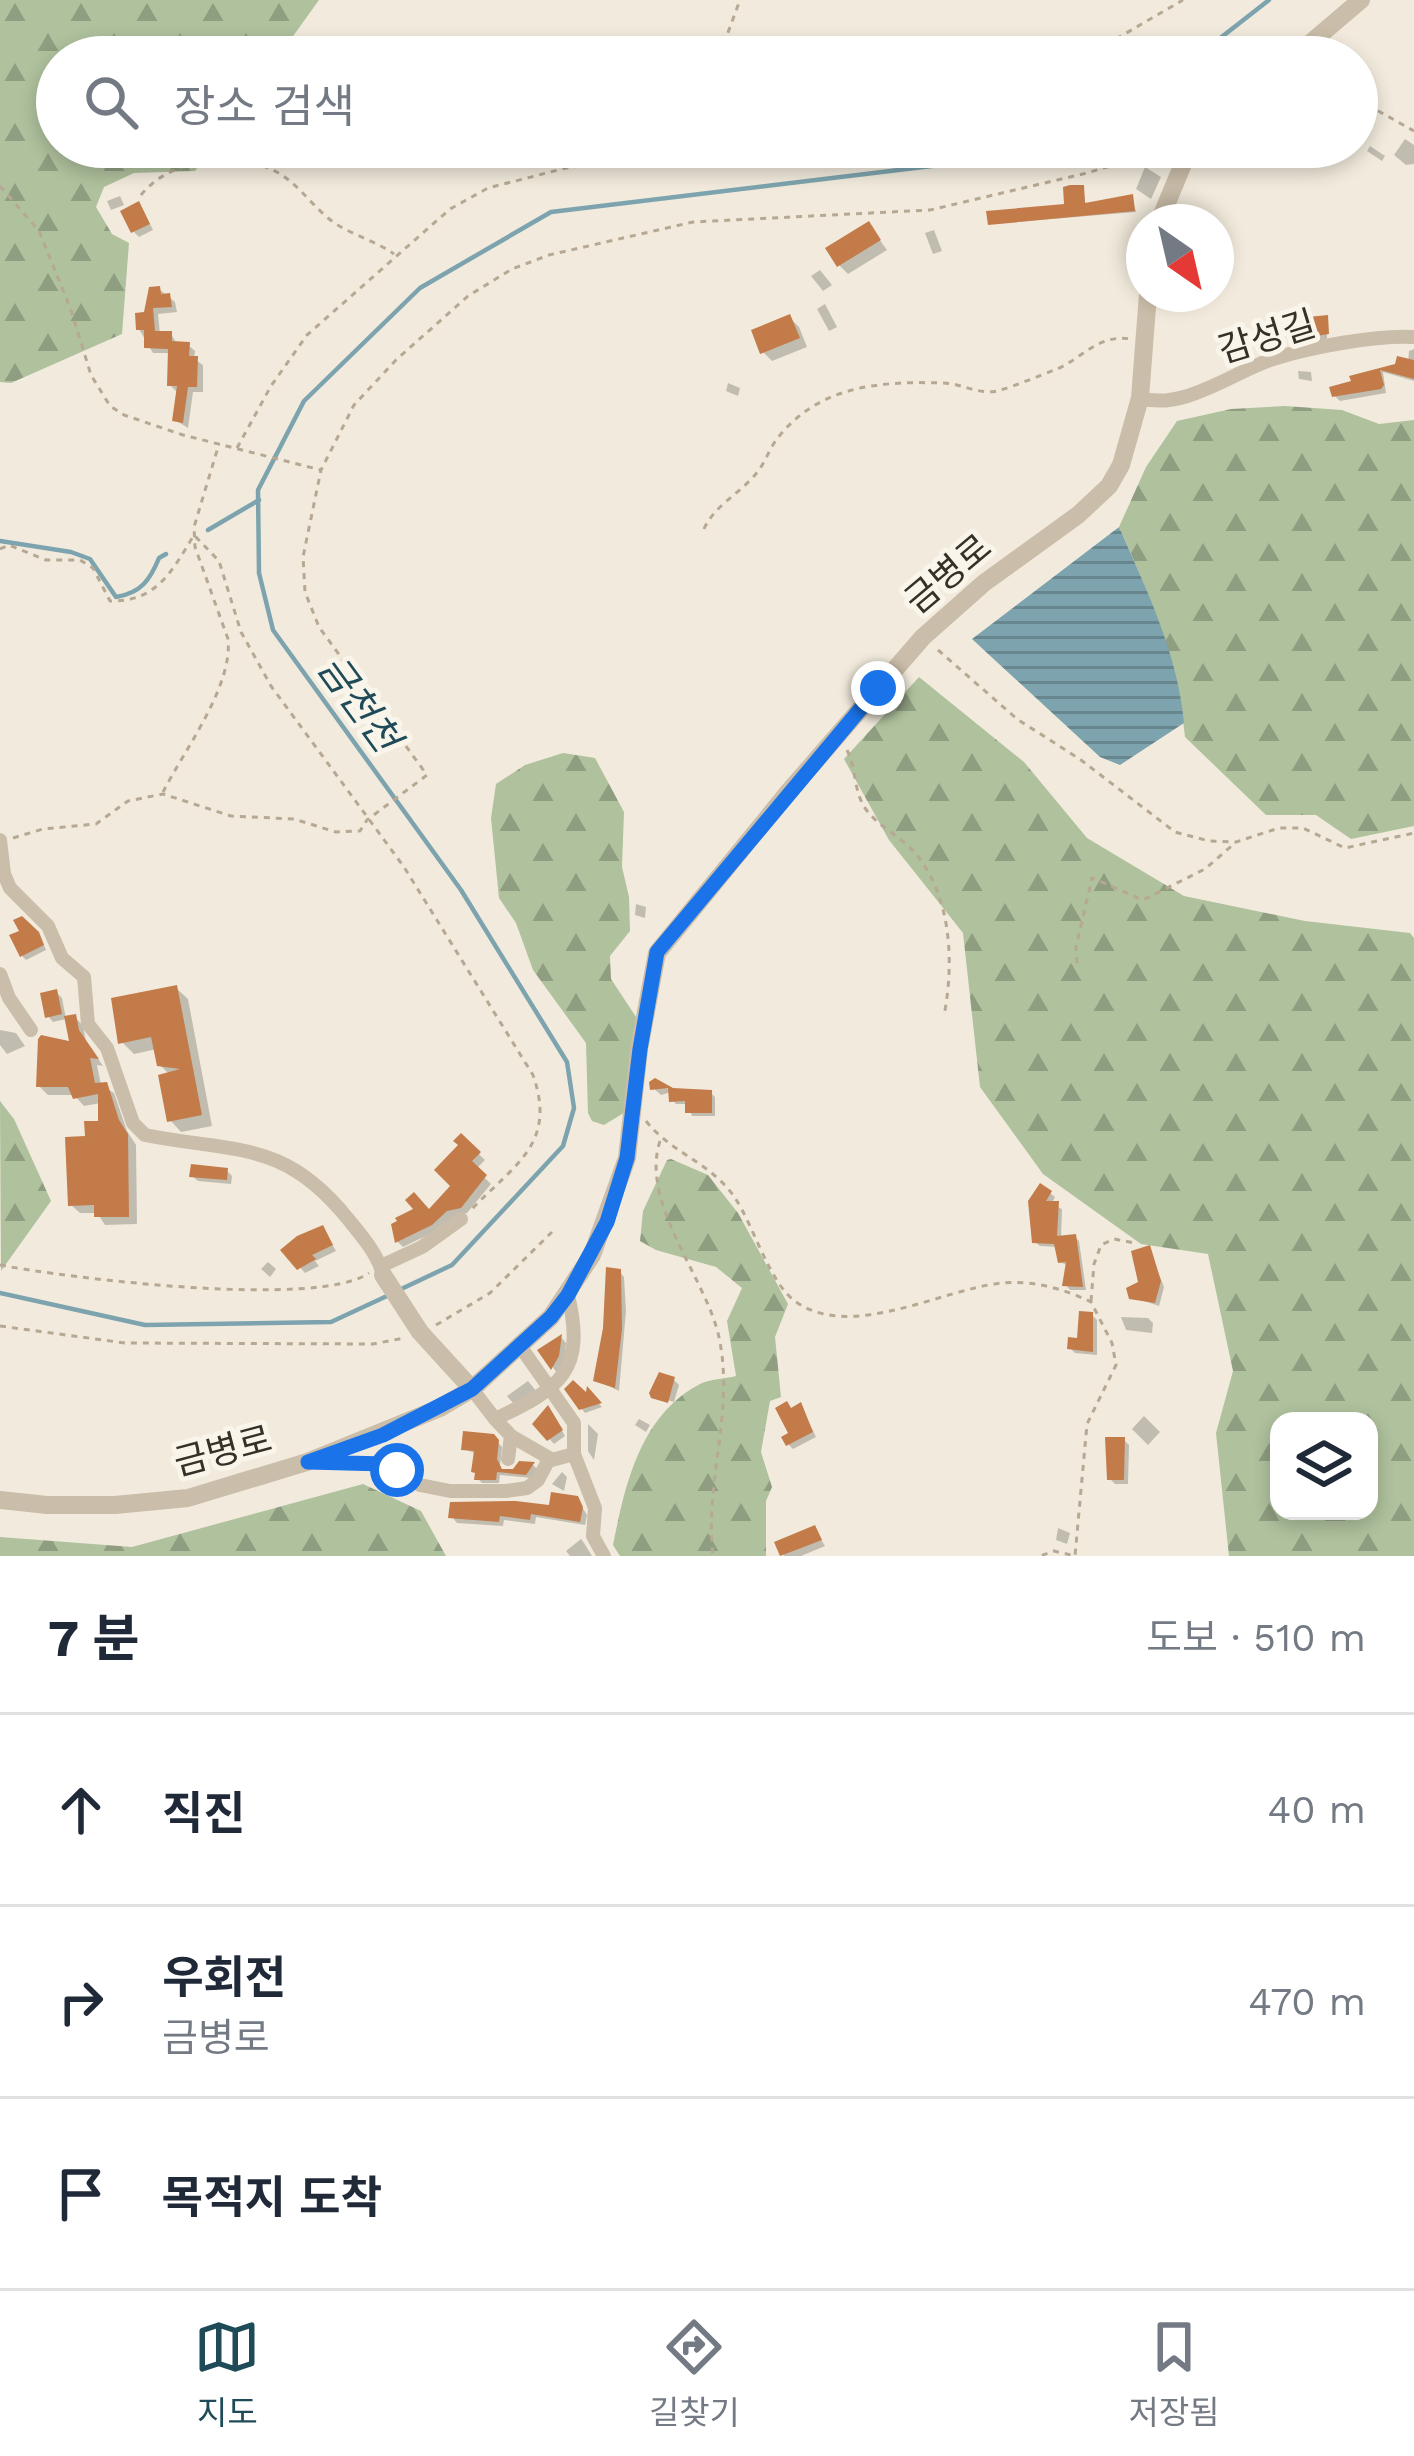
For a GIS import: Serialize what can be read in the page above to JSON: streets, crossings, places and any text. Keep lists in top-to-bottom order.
{
  "streets": {
    "street": ["감성길", "금병로"]
  },
  "crossings": [
    ["감성길", "금병로"]
  ],
  "water": ["금천천"],
  "north": "bottom right",
  "page": {
    "search": "장소 검색",
    "heading": ["7 분", "도보 · 510 m"],
    "list": [
      ["직진", "40 m"],
      ["우회전", "금병로", "470 m"],
      "목적지 도착"
    ],
    "nav": ["지도", "길찾기", "저장됨"]
  }
}
